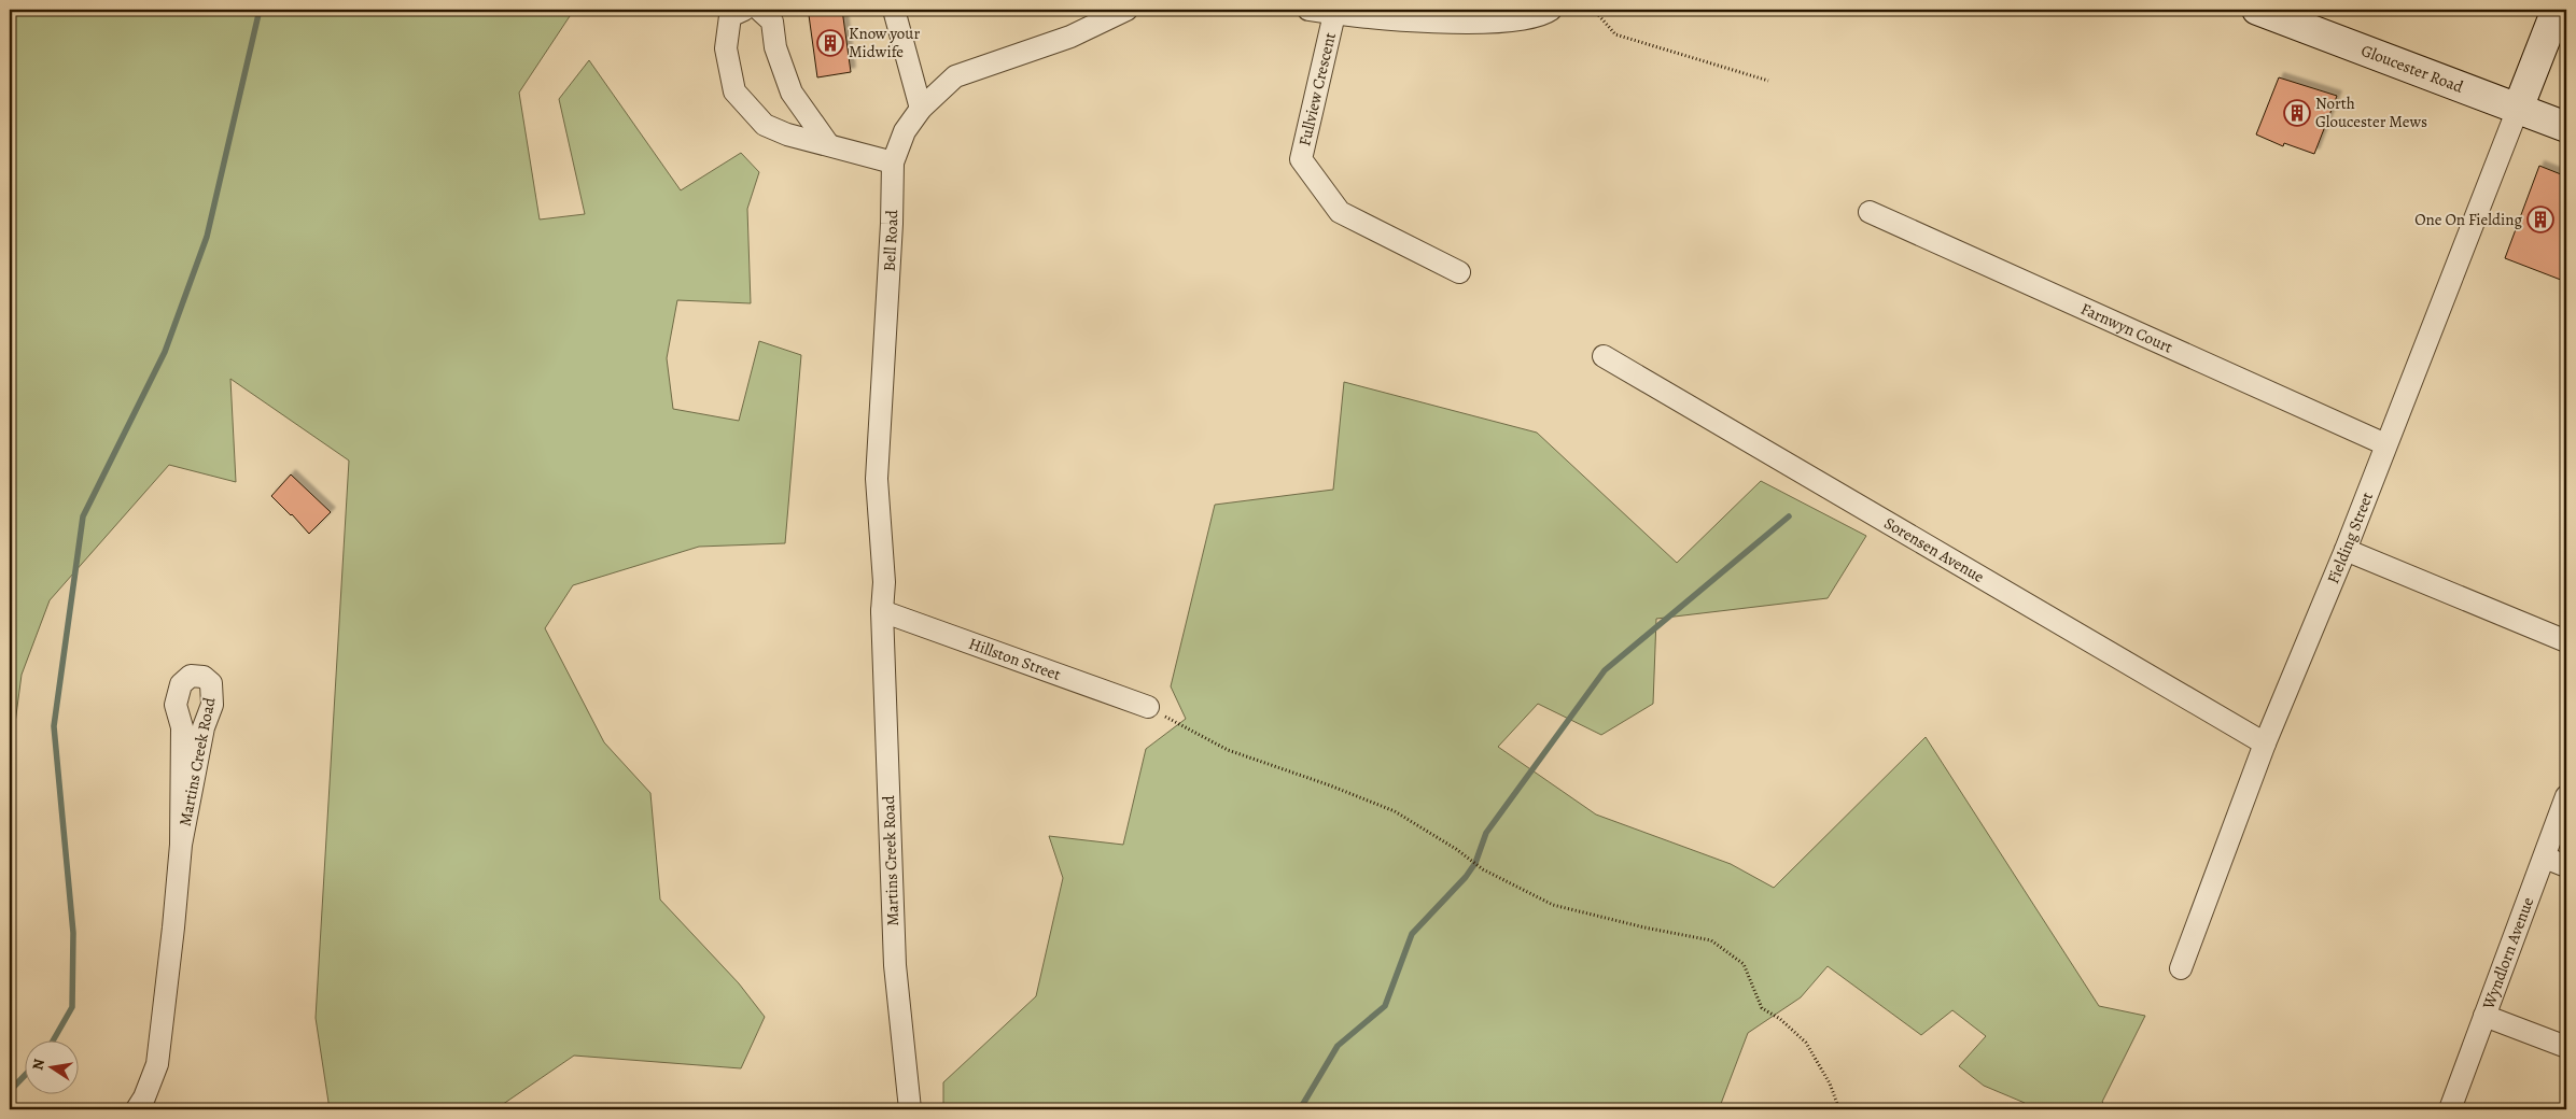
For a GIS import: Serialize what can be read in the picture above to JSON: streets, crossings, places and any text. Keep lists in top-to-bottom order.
{
  "streets": {
    "main road": ["Gloucester Road"],
    "street": [
      "Fullview Crescent",
      "Bell Road",
      "Farnwyn Court",
      "Fielding Street",
      "Sorensen Avenue",
      "Hillston Street",
      "Martins Creek Road",
      "Wyndlorn Avenue"
    ]
  },
  "crossings": [
    ["Gloucester Road", "Fielding Street"],
    ["Bell Road", "Hillston Street"],
    ["Bell Road", "Martins Creek Road"],
    ["Farnwyn Court", "Fielding Street"],
    ["Fielding Street", "Sorensen Avenue"],
    ["Hillston Street", "Martins Creek Road"]
  ],
  "places": {
    "building": ["Know your Midwife", "North Gloucester Mews", "One On Fielding"]
  },
  "north": "left"
}
